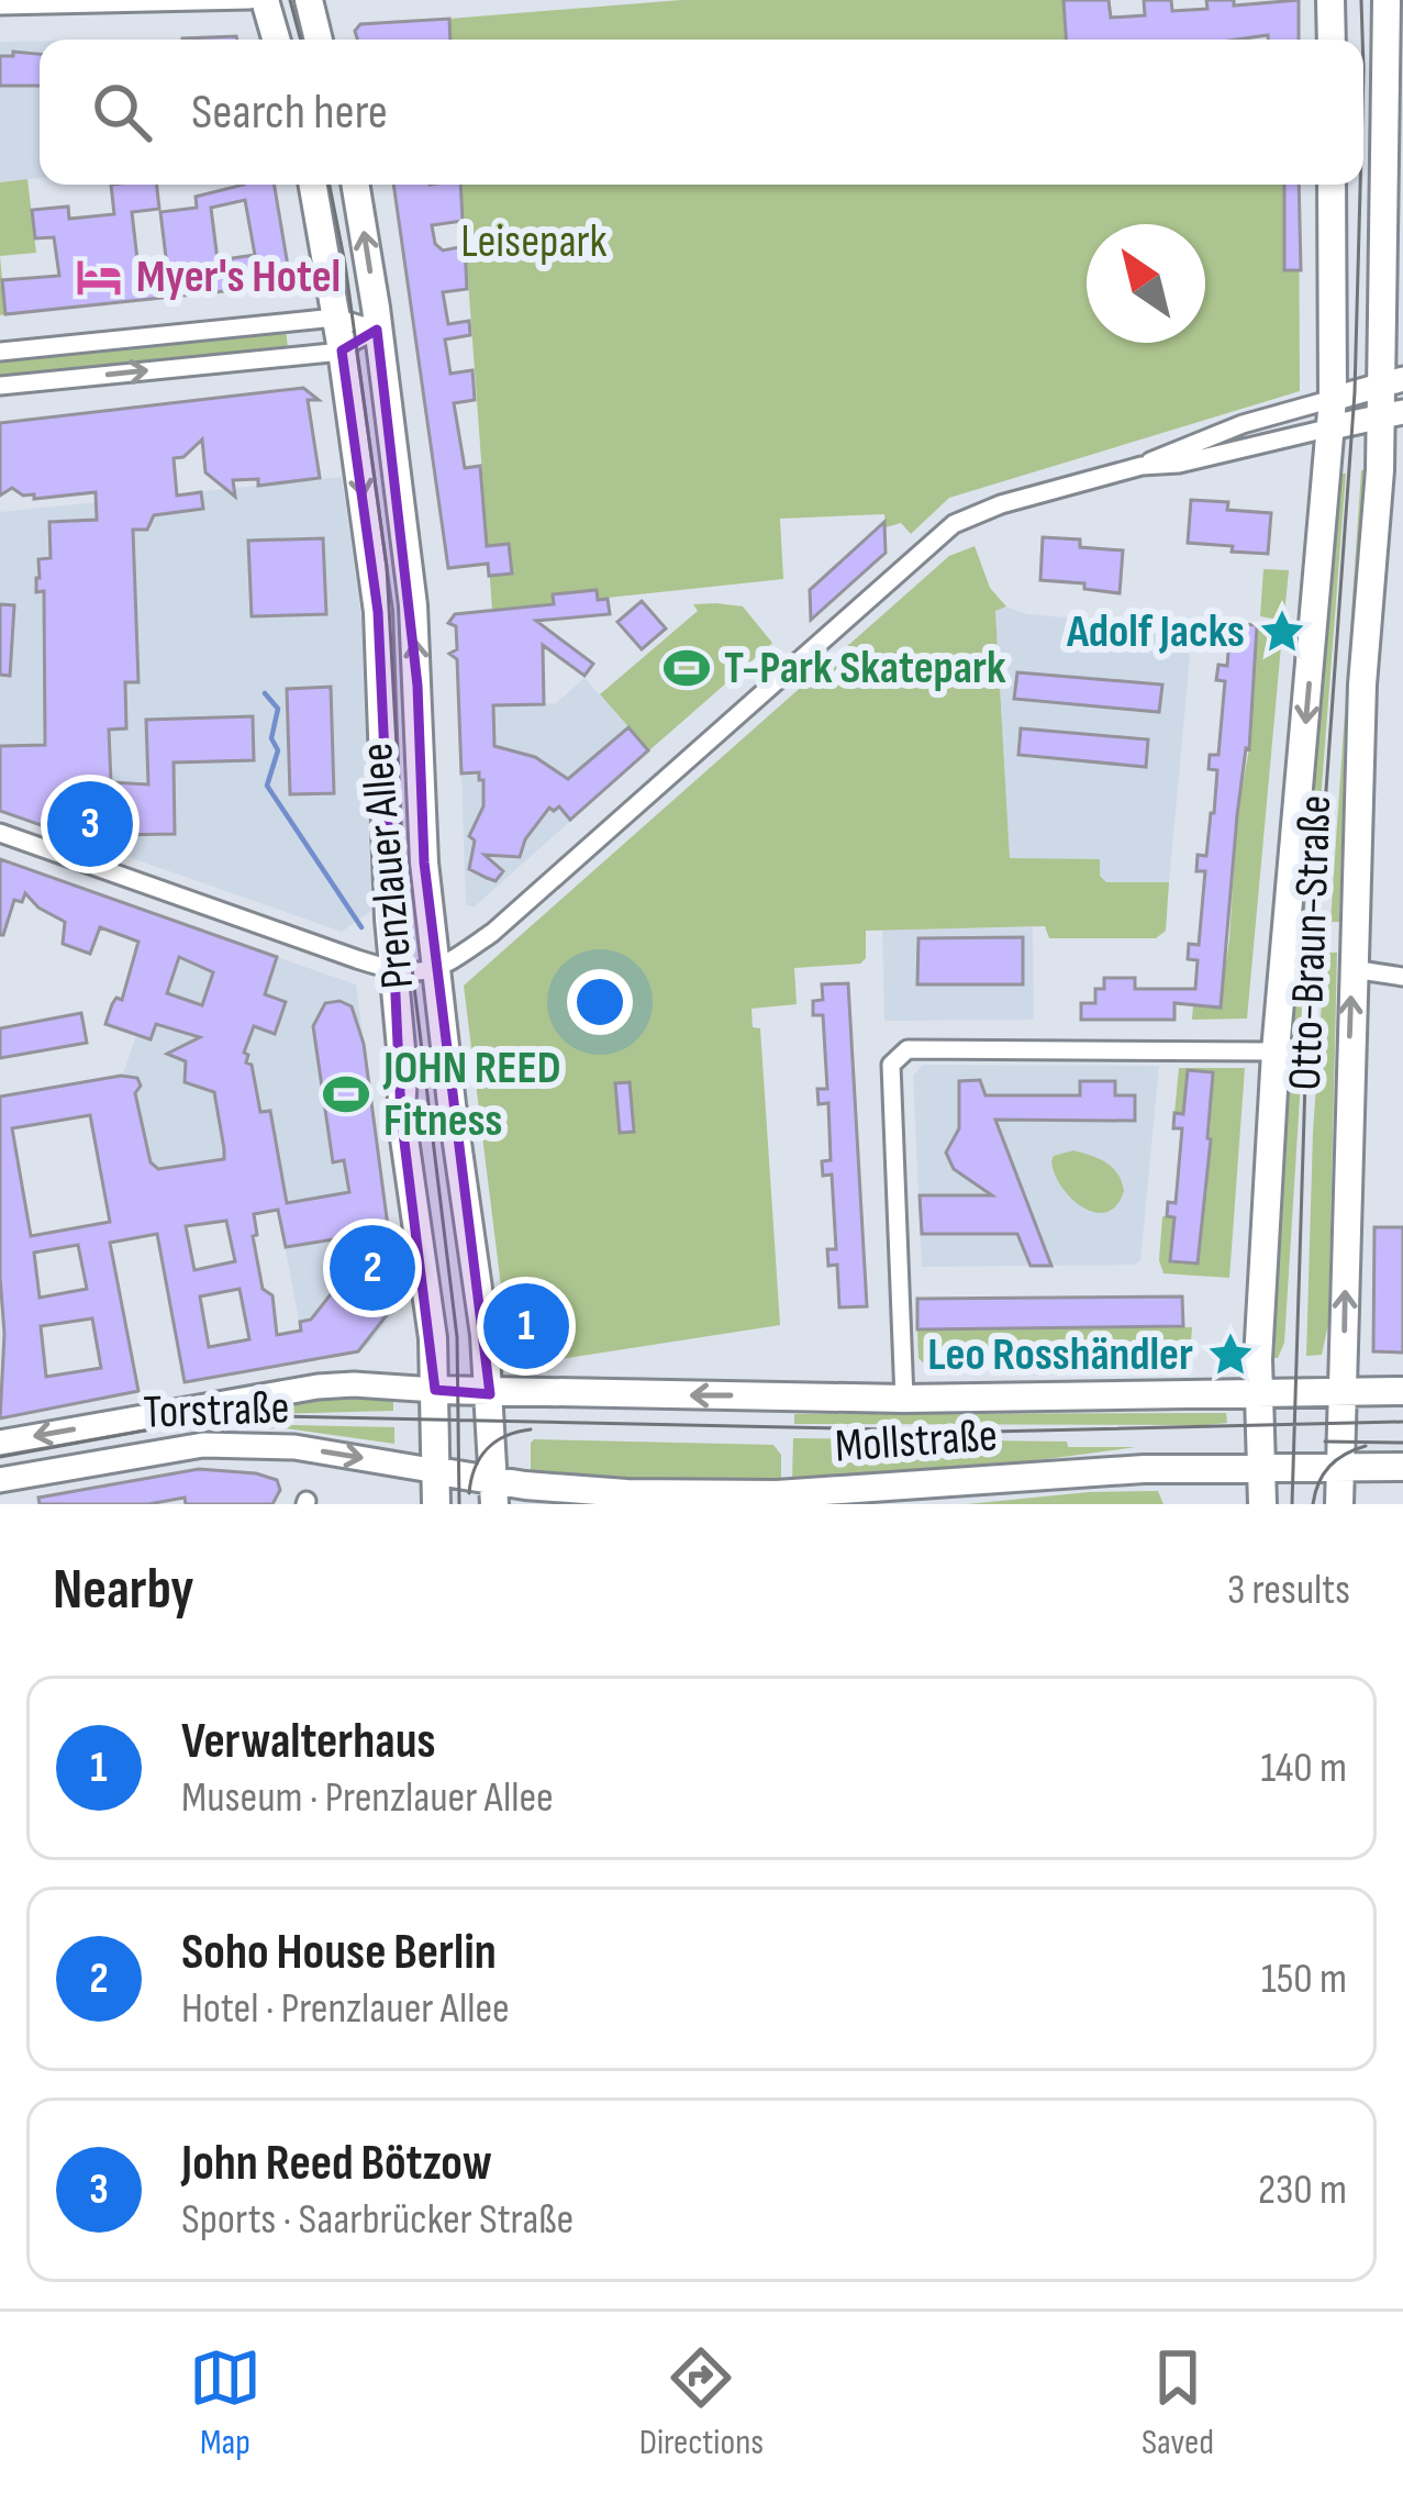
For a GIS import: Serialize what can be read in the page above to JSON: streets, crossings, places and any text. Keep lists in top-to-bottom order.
{
  "streets": {
    "main road": [
      "Prenzlauer Allee",
      "Otto-Braun-Straße",
      "Torstraße",
      "Mollstraße"
    ]
  },
  "crossings": [
    ["Prenzlauer Allee", "Torstraße"],
    ["Prenzlauer Allee", "Mollstraße"],
    ["Otto-Braun-Straße", "Mollstraße"],
    ["Torstraße", "Mollstraße"]
  ],
  "parks": ["Leisepark"],
  "places": {
    "hotel": ["Myer's Hotel"],
    "place": ["Adolf Jacks", "Leo Rosshändler"],
    "sports": ["T-Park Skatepark", "JOHN REED Fitness"]
  },
  "north": "top left",
  "page": {
    "search": "Search here",
    "pins": ["3", "2", "1"],
    "heading": ["Nearby", "3 results"],
    "list": [
      {
        "mark": "1",
        "name": "Verwalterhaus",
        "note": "Museum · Prenzlauer Allee",
        "value": "140 m"
      },
      {
        "mark": "2",
        "name": "Soho House Berlin",
        "note": "Hotel · Prenzlauer Allee",
        "value": "150 m"
      },
      {
        "mark": "3",
        "name": "John Reed Bötzow",
        "note": "Sports · Saarbrücker Straße",
        "value": "230 m"
      }
    ],
    "nav": ["Map", "Directions", "Saved"]
  }
}
